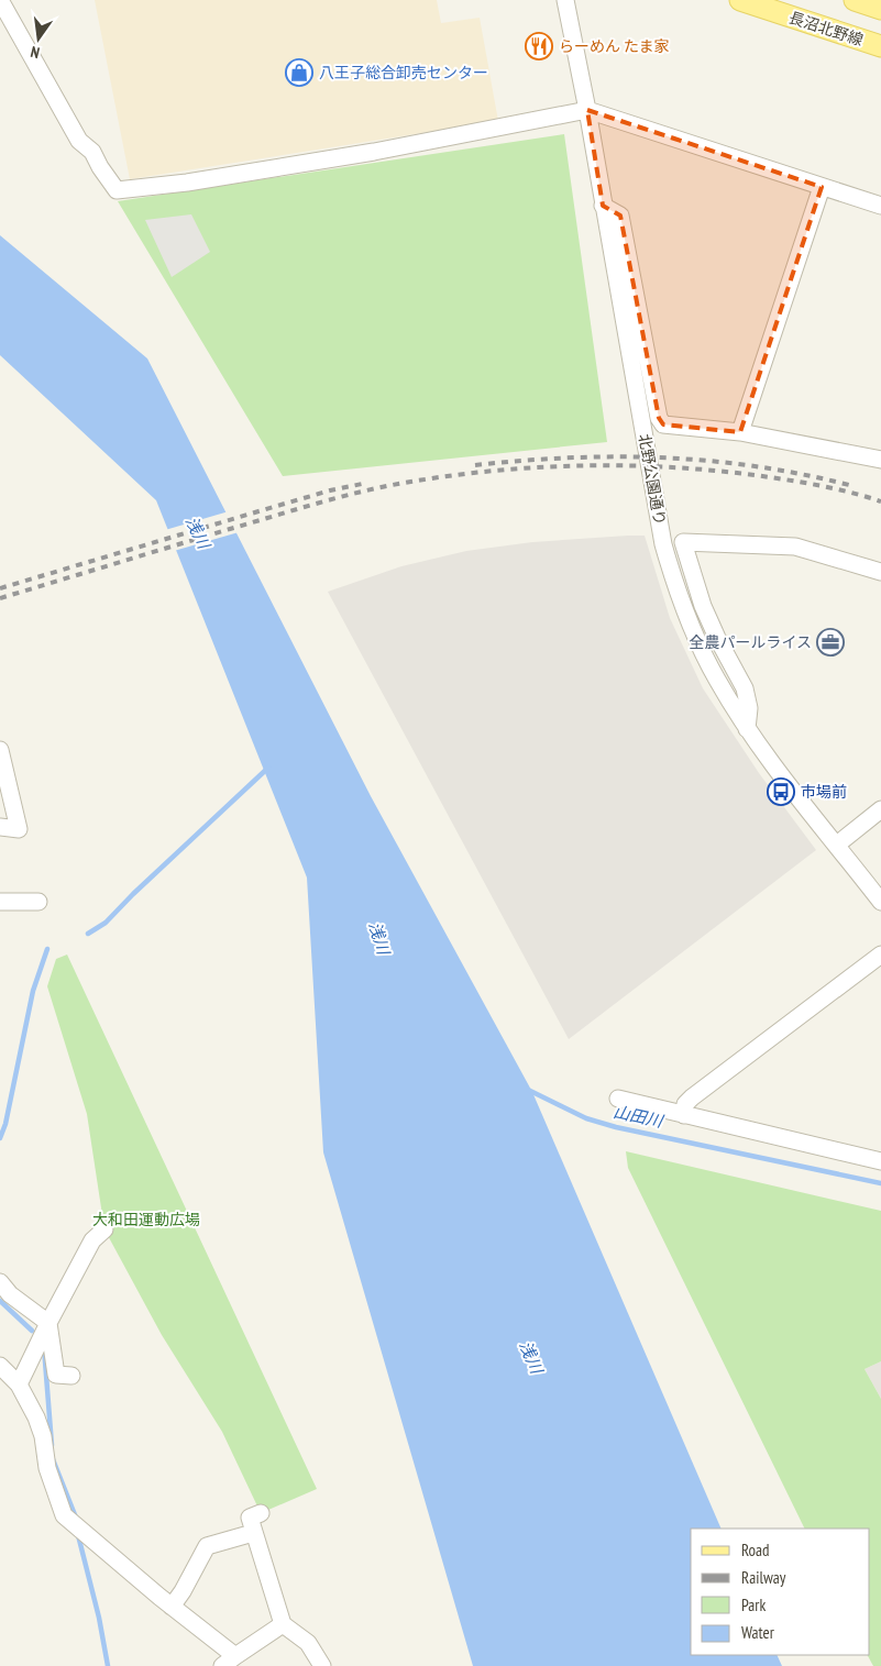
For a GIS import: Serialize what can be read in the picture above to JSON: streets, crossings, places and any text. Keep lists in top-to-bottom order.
{
  "streets": {
    "main road": ["長沼北野線"],
    "street": ["北野公園通り"]
  },
  "water": ["浅川", "山田川"],
  "parks": ["大和田運動広場"],
  "places": {
    "restaurant": ["らーめん たま家"],
    "shop": ["八王子総合卸売センター"],
    "office": ["全農パールライス"],
    "bus stop": ["市場前"]
  },
  "legend": [
    "Road",
    "Railway",
    "Park",
    "Water"
  ],
  "north": "bottom"
}
